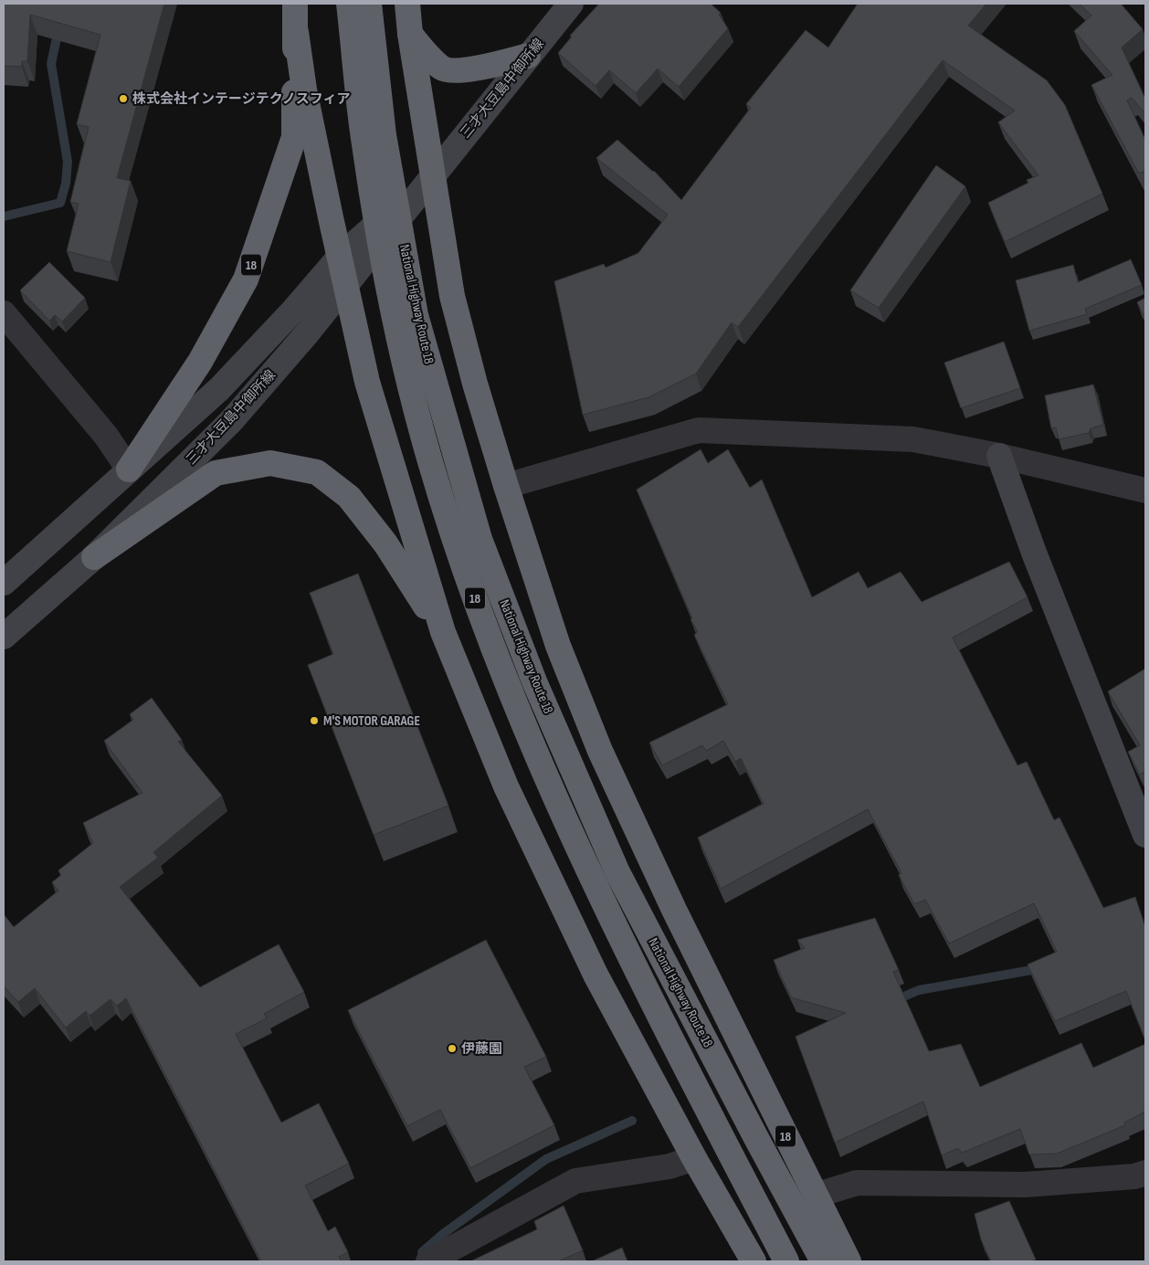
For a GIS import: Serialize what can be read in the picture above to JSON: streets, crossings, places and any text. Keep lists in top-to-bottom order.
{
  "streets": {
    "highway": ["18", "National Highway Route 18"],
    "main road": ["三才大豆島中御所線"]
  },
  "crossings": [
    ["三才大豆島中御所線", "18"]
  ],
  "places": ["株式会社インテージテクノスフィア", "M'S MOTOR GARAGE", "伊藤園"]
}
